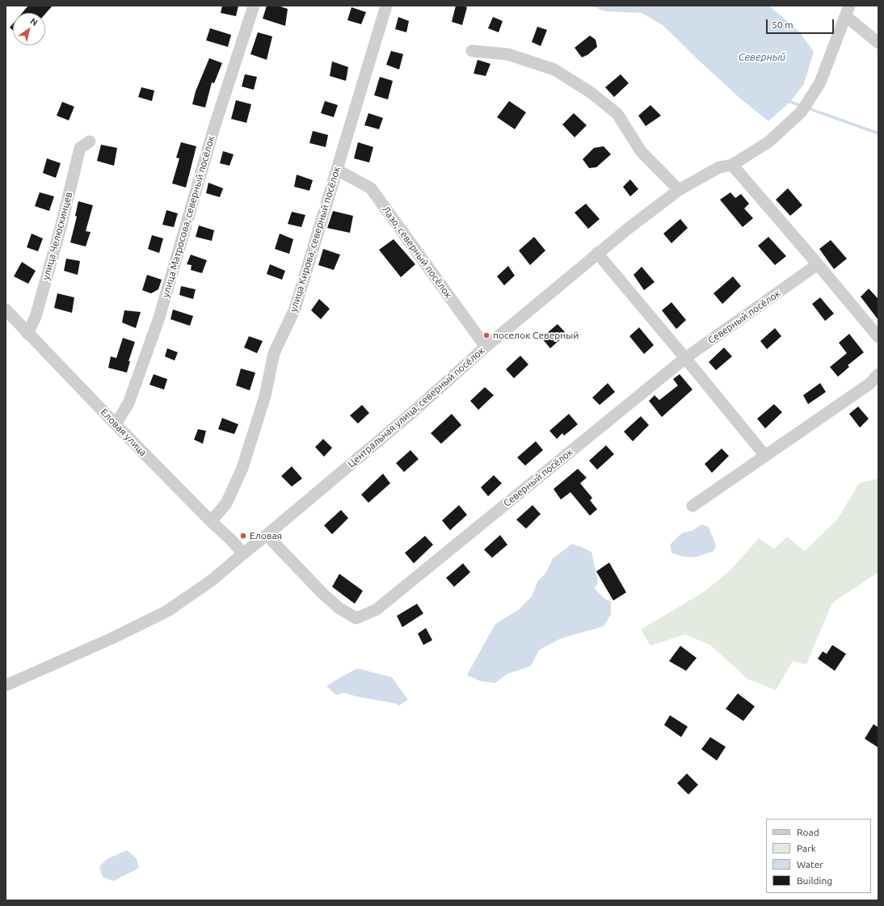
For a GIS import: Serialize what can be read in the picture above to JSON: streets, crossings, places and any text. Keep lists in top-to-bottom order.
{
  "streets": {
    "street": [
      "улица Матросова, северный посёлок",
      "улица Челюскинцев",
      "улица Кирова, северный посёлок",
      "Лазо, северный посёлок",
      "Северный посёлок",
      "Центральная улица, северный посёлок",
      "Еловая улица"
    ]
  },
  "crossings": [
    ["улица Матросова, северный посёлок", "Еловая улица"],
    ["улица Челюскинцев", "Еловая улица"],
    ["улица Кирова, северный посёлок", "Лазо, северный посёлок"],
    ["улица Кирова, северный посёлок", "Еловая улица"],
    ["Лазо, северный посёлок", "Центральная улица, северный посёлок"],
    ["Северный посёлок", "Центральная улица, северный посёлок"],
    ["Центральная улица, северный посёлок", "Еловая улица"]
  ],
  "water": ["Северный"],
  "places": ["поселок Северный", "Еловая"],
  "legend": [
    "Road",
    "Park",
    "Water",
    "Building"
  ],
  "scale_bar": "50 m",
  "north": "top right"
}
